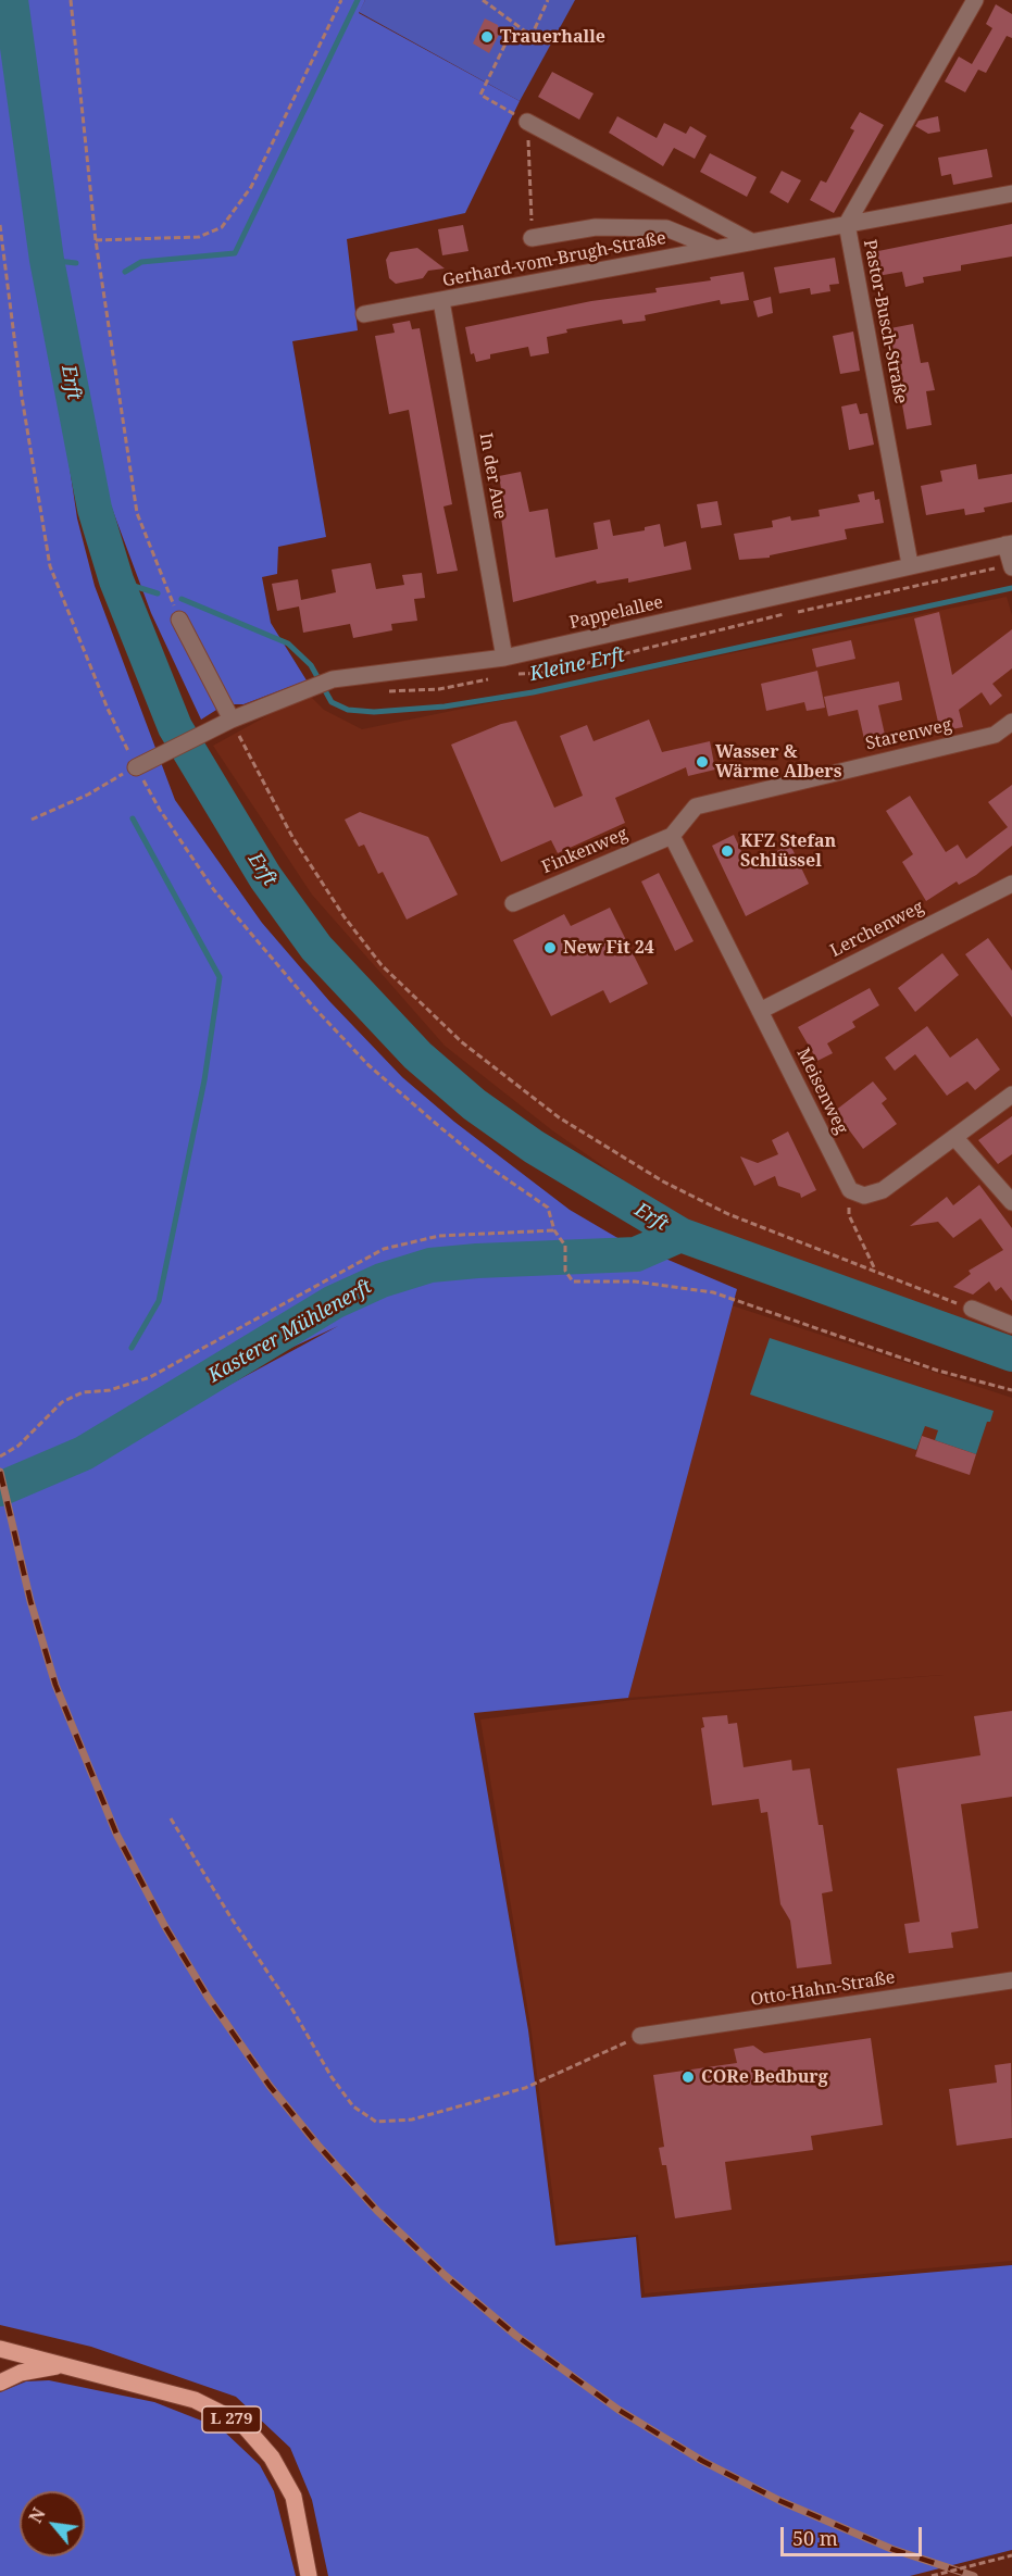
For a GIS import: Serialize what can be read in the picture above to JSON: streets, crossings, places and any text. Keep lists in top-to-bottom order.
{
  "streets": {
    "main road": ["L 279"],
    "street": [
      "Gerhard-vom-Brugh-Straße",
      "Pastor-Busch-Straße",
      "In der Aue",
      "Pappelallee",
      "Starenweg",
      "Finkenweg",
      "Lerchenweg",
      "Meisenweg",
      "Otto-Hahn-Straße"
    ]
  },
  "crossings": [
    ["Gerhard-vom-Brugh-Straße", "Pastor-Busch-Straße"],
    ["Gerhard-vom-Brugh-Straße", "In der Aue"],
    ["Pastor-Busch-Straße", "Pappelallee"],
    ["In der Aue", "Pappelallee"],
    ["Starenweg", "Finkenweg"],
    ["Starenweg", "Meisenweg"],
    ["Finkenweg", "Meisenweg"],
    ["Lerchenweg", "Meisenweg"]
  ],
  "water": ["Erft", "Kleine Erft", "Kasterer Mühlenerft"],
  "places": [
    "Trauerhalle",
    "Wasser & Wärme Albers",
    "KFZ Stefan Schlüssel",
    "New Fit 24",
    "CORe Bedburg"
  ],
  "scale_bar": "50 m",
  "north": "top left"
}
